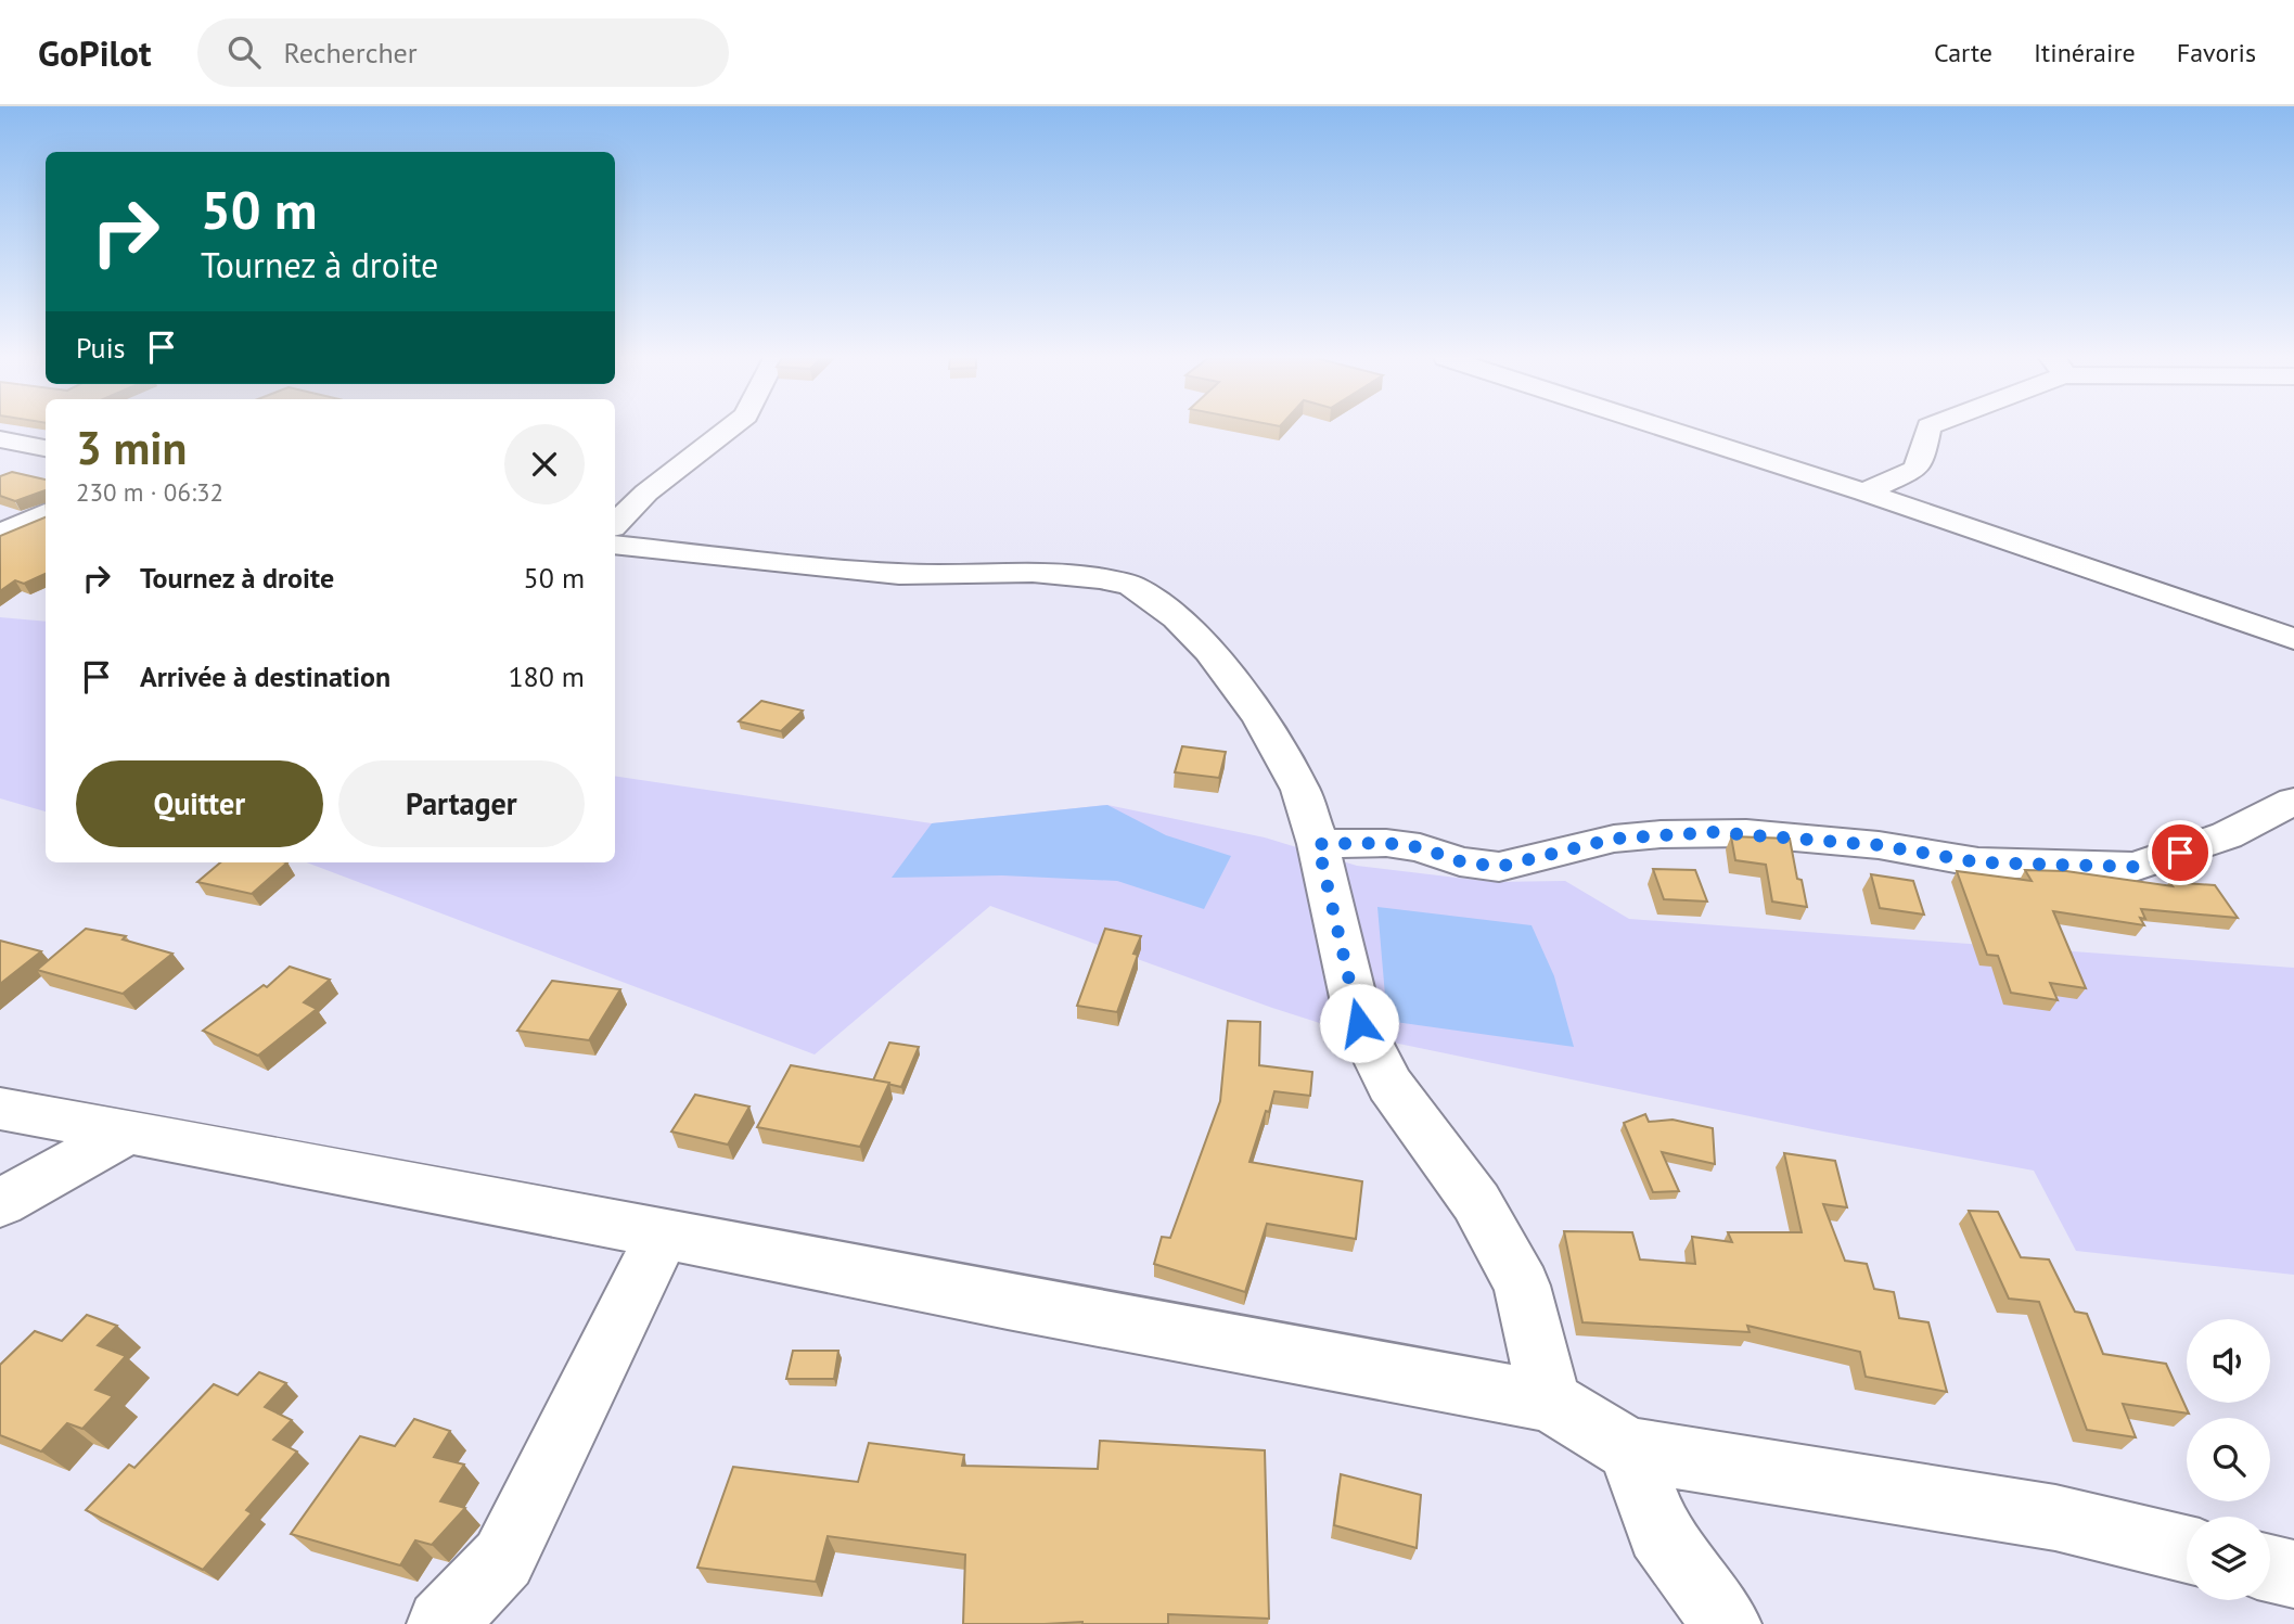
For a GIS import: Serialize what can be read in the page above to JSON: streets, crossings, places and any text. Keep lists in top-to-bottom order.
{
  "page": {
    "header": "GoPilot",
    "search": "Rechercher",
    "nav": ["Carte", "Itinéraire", "Favoris"],
    "turn": ["50 m", "Tournez à droite"],
    "then": "Puis",
    "heading": ["3 min", "230 m · 06:32"],
    "list": [
      {
        "name": "Tournez à droite",
        "value": "50 m"
      },
      {
        "name": "Arrivée à destination",
        "value": "180 m"
      }
    ],
    "buttons": ["Quitter", "Partager"]
  }
}
